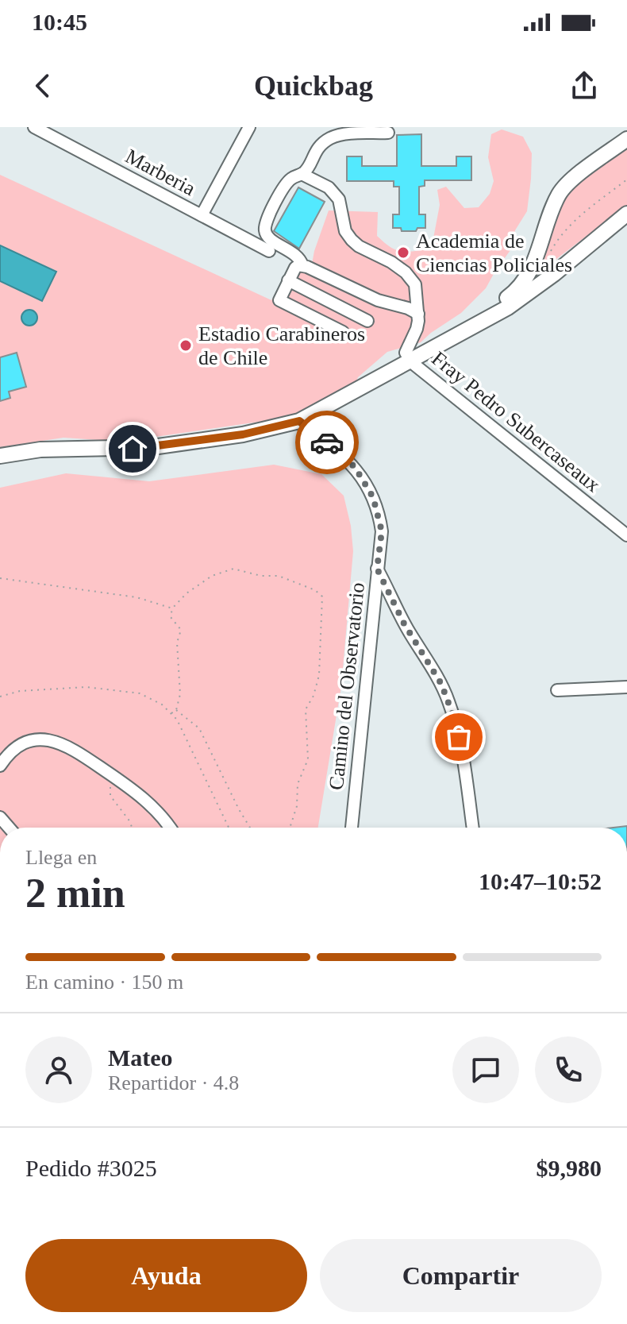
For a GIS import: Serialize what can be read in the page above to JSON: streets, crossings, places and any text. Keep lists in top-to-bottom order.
{
  "streets": {
    "street": ["Marberia", "Fray Pedro Subercaseaux", "Camino del Observatorio"]
  },
  "places": ["Academia de Ciencias Policiales", "Estadio Carabineros de Chile"],
  "page": {
    "status": "10:45",
    "header": "Quickbag",
    "heading": ["2 min", "Llega en", "10:47–10:52"],
    "panel": [
      "Mateo",
      "Repartidor · 4.8",
      "Pedido #3025",
      "$9,980"
    ],
    "bar": "En camino · 150 m",
    "buttons": ["Ayuda", "Compartir"]
  }
}
